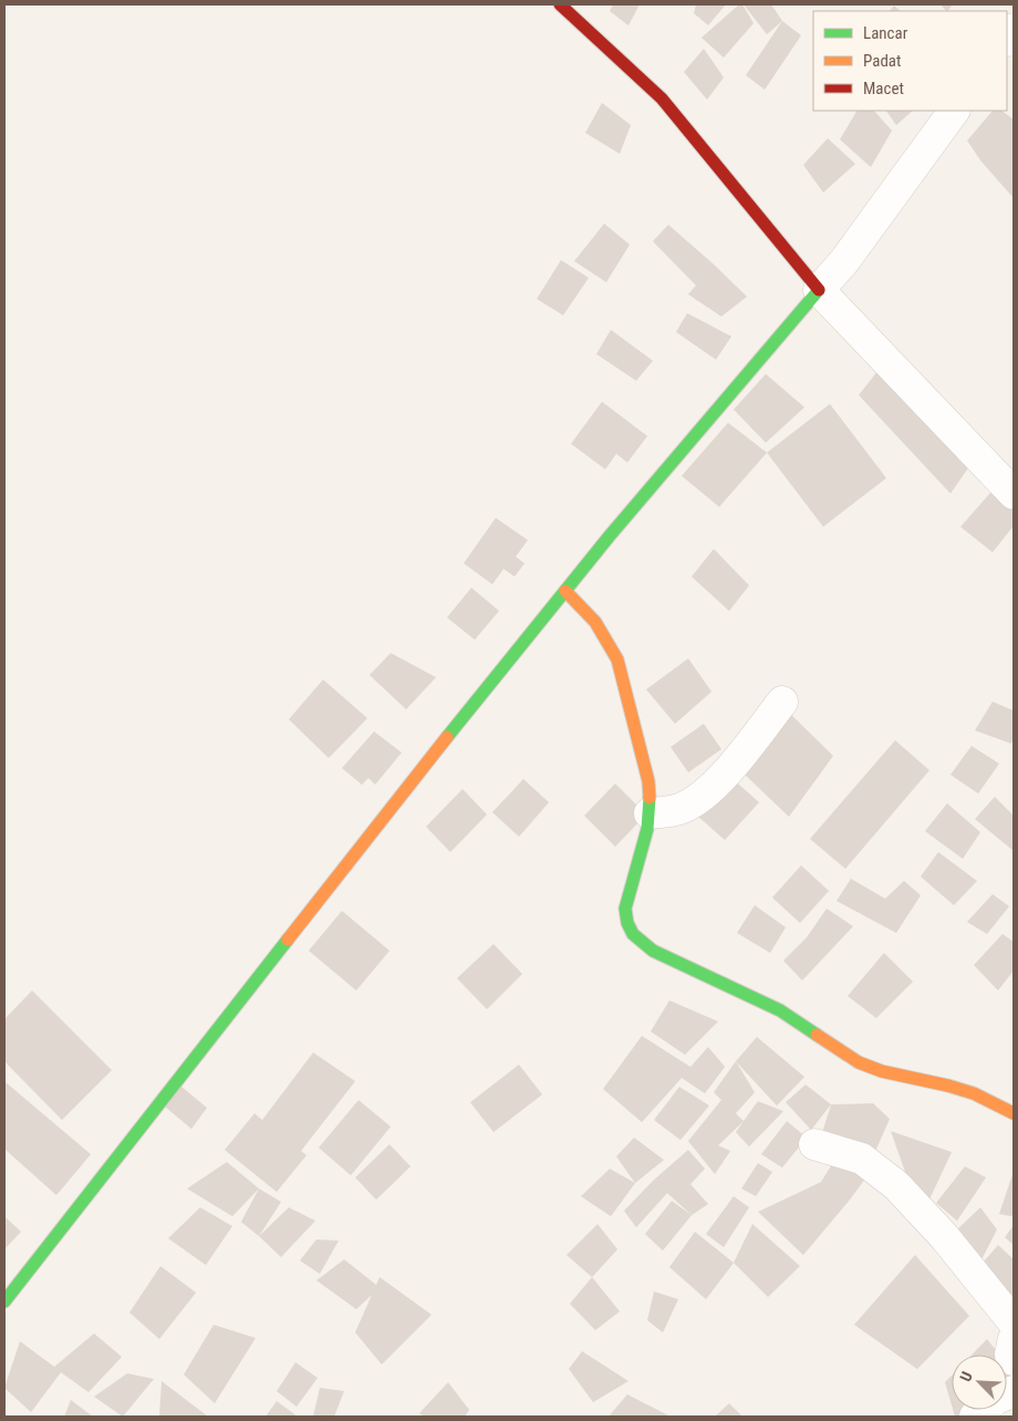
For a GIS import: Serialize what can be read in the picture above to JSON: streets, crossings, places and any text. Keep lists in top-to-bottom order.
{
  "legend": ["Lancar", "Padat", "Macet"],
  "north": "top left"
}
